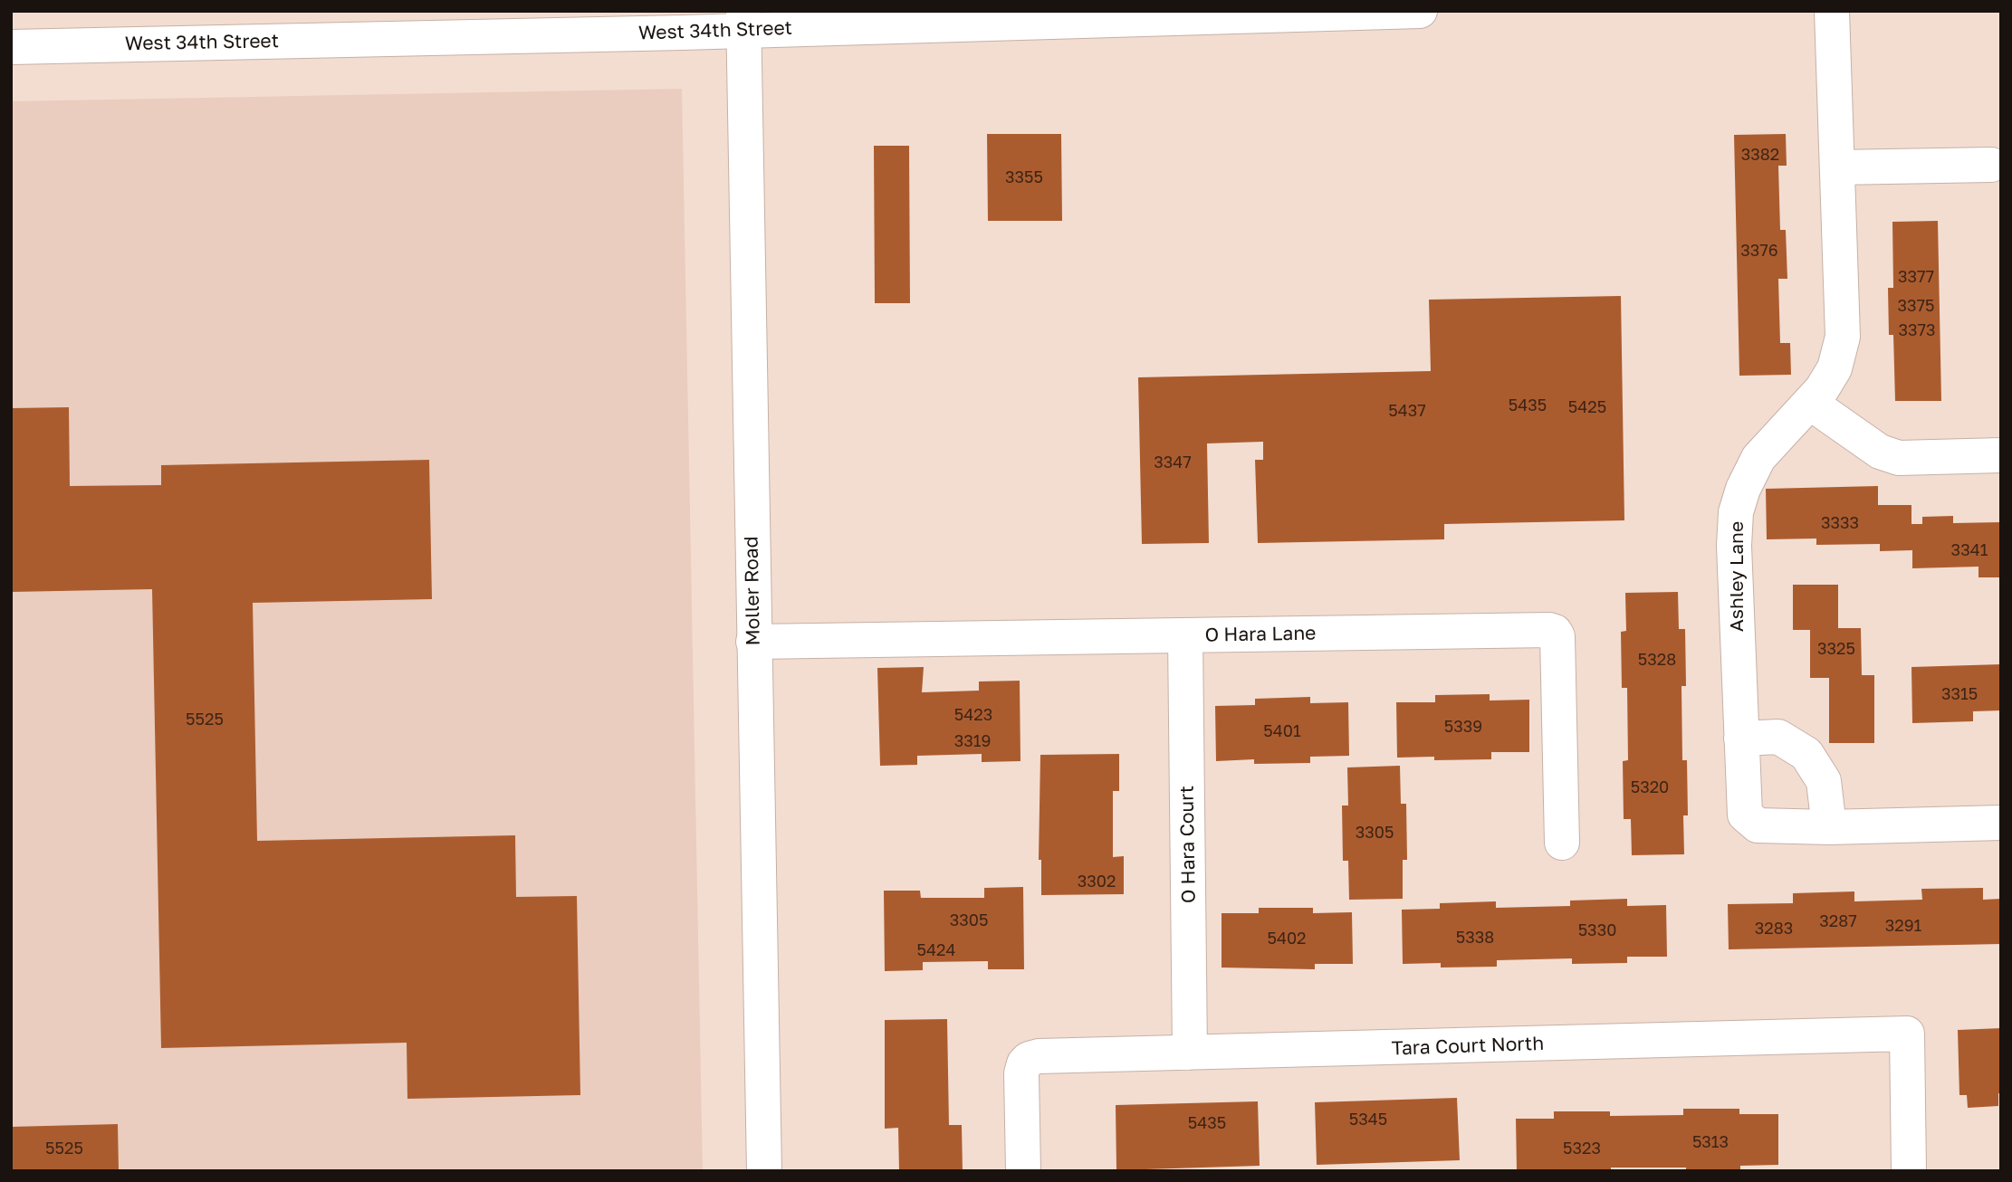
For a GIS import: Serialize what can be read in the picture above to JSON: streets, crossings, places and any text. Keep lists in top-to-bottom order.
{
  "streets": {
    "street": [
      "West 34th Street",
      "Ashley Lane",
      "Moller Road",
      "O Hara Lane",
      "O Hara Court",
      "Tara Court North"
    ]
  },
  "crossings": [
    ["West 34th Street", "Moller Road"],
    ["Moller Road", "O Hara Lane"],
    ["O Hara Lane", "O Hara Court"],
    ["O Hara Court", "Tara Court North"]
  ],
  "house_numbers": [
    "3382",
    "3355",
    "3376",
    "3377",
    "3375",
    "3373",
    "5435",
    "5425",
    "5437",
    "3347",
    "3333",
    "3341",
    "3325",
    "5328",
    "3315",
    "5423",
    "5525",
    "5339",
    "5401",
    "3319",
    "5320",
    "3305",
    "3302",
    "3305",
    "3287",
    "3291",
    "3283",
    "5330",
    "5338",
    "5402",
    "5424",
    "5345",
    "5435",
    "5313",
    "5525",
    "5323"
  ]
}
